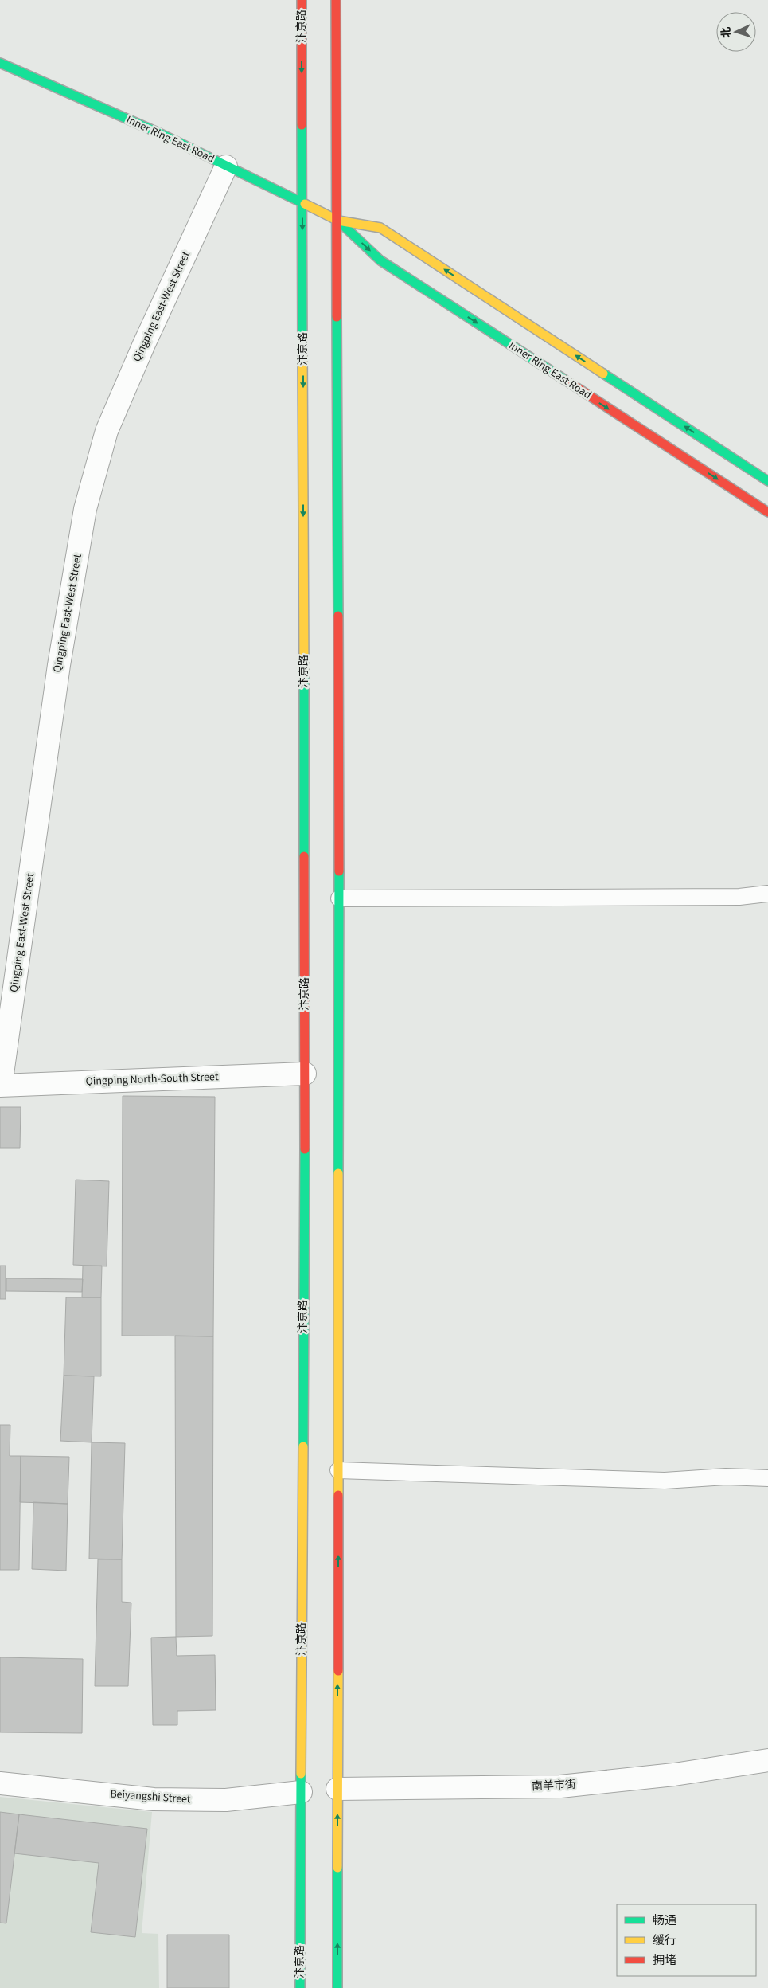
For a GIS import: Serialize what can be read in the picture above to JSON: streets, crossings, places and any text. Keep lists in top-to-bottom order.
{
  "streets": {
    "main road": ["汴京路", "Inner Ring East Road"],
    "street": [
      "Qingping East-West Street",
      "Qingping North-South Street",
      "南羊市街",
      "Beiyangshi Street"
    ]
  },
  "crossings": [
    ["汴京路", "Inner Ring East Road"],
    ["汴京路", "Qingping North-South Street"],
    ["汴京路", "Beiyangshi Street"],
    ["Inner Ring East Road", "Qingping East-West Street"],
    ["Qingping East-West Street", "Qingping North-South Street"]
  ],
  "legend": ["畅通", "缓行", "拥堵"],
  "north": "left"
}
